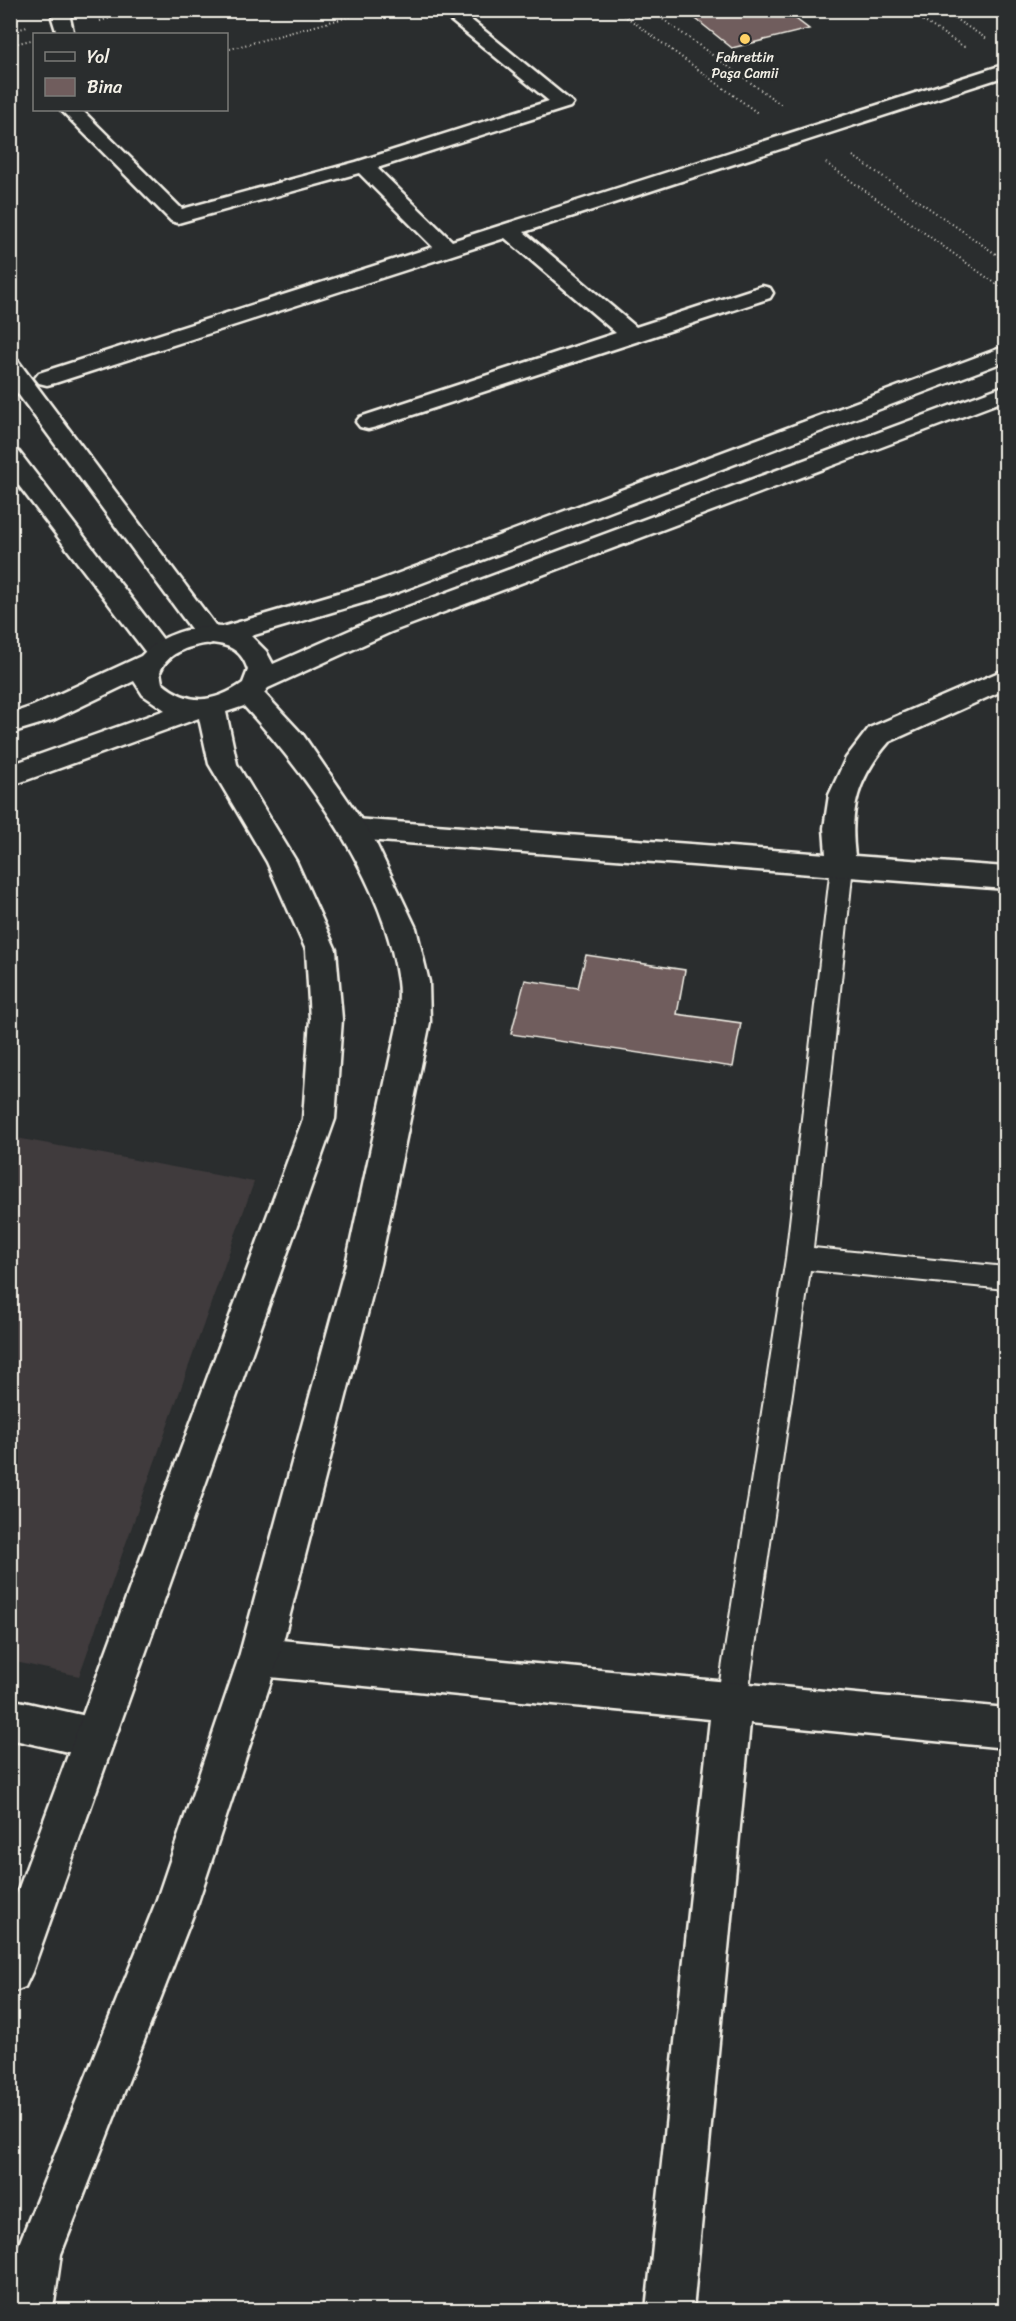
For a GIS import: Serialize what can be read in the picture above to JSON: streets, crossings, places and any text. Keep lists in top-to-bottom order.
{
  "places": ["Fahrettin Paşa Camii"],
  "legend": ["Yol", "Bina"]
}
